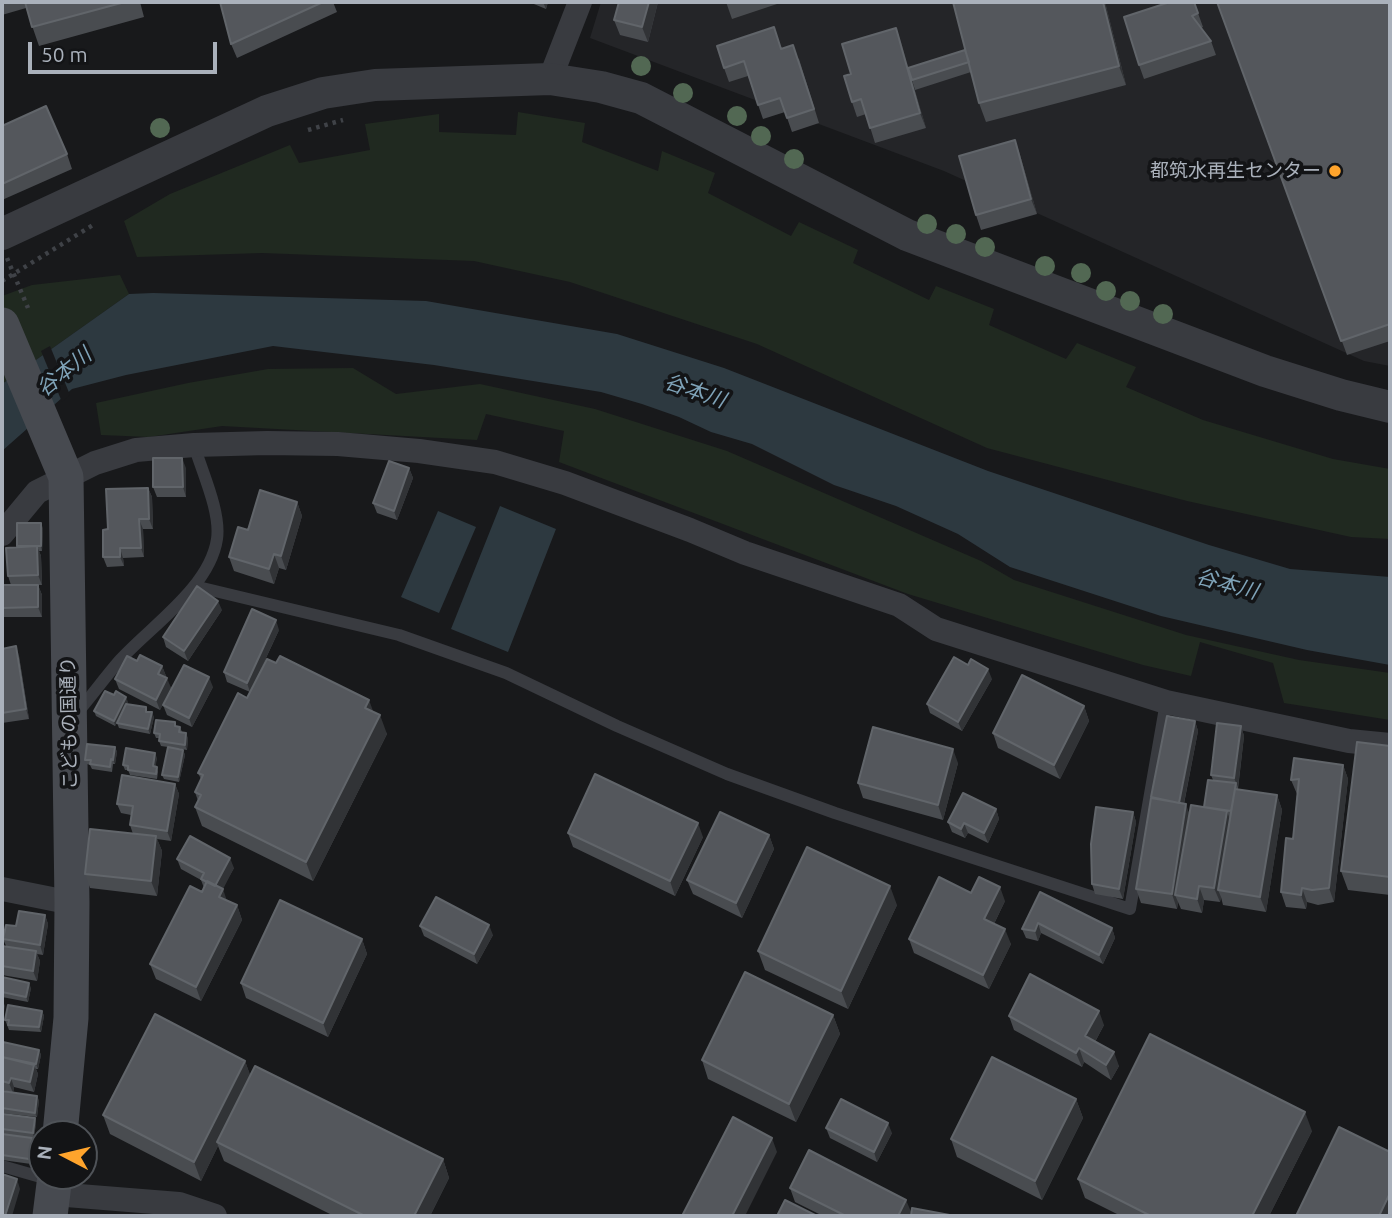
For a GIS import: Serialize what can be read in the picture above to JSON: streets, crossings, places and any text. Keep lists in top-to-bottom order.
{
  "streets": {
    "main road": ["こどもの国通り"]
  },
  "water": ["谷本川"],
  "places": ["都筑水再生センター"],
  "scale_bar": "50 m",
  "north": "left"
}
